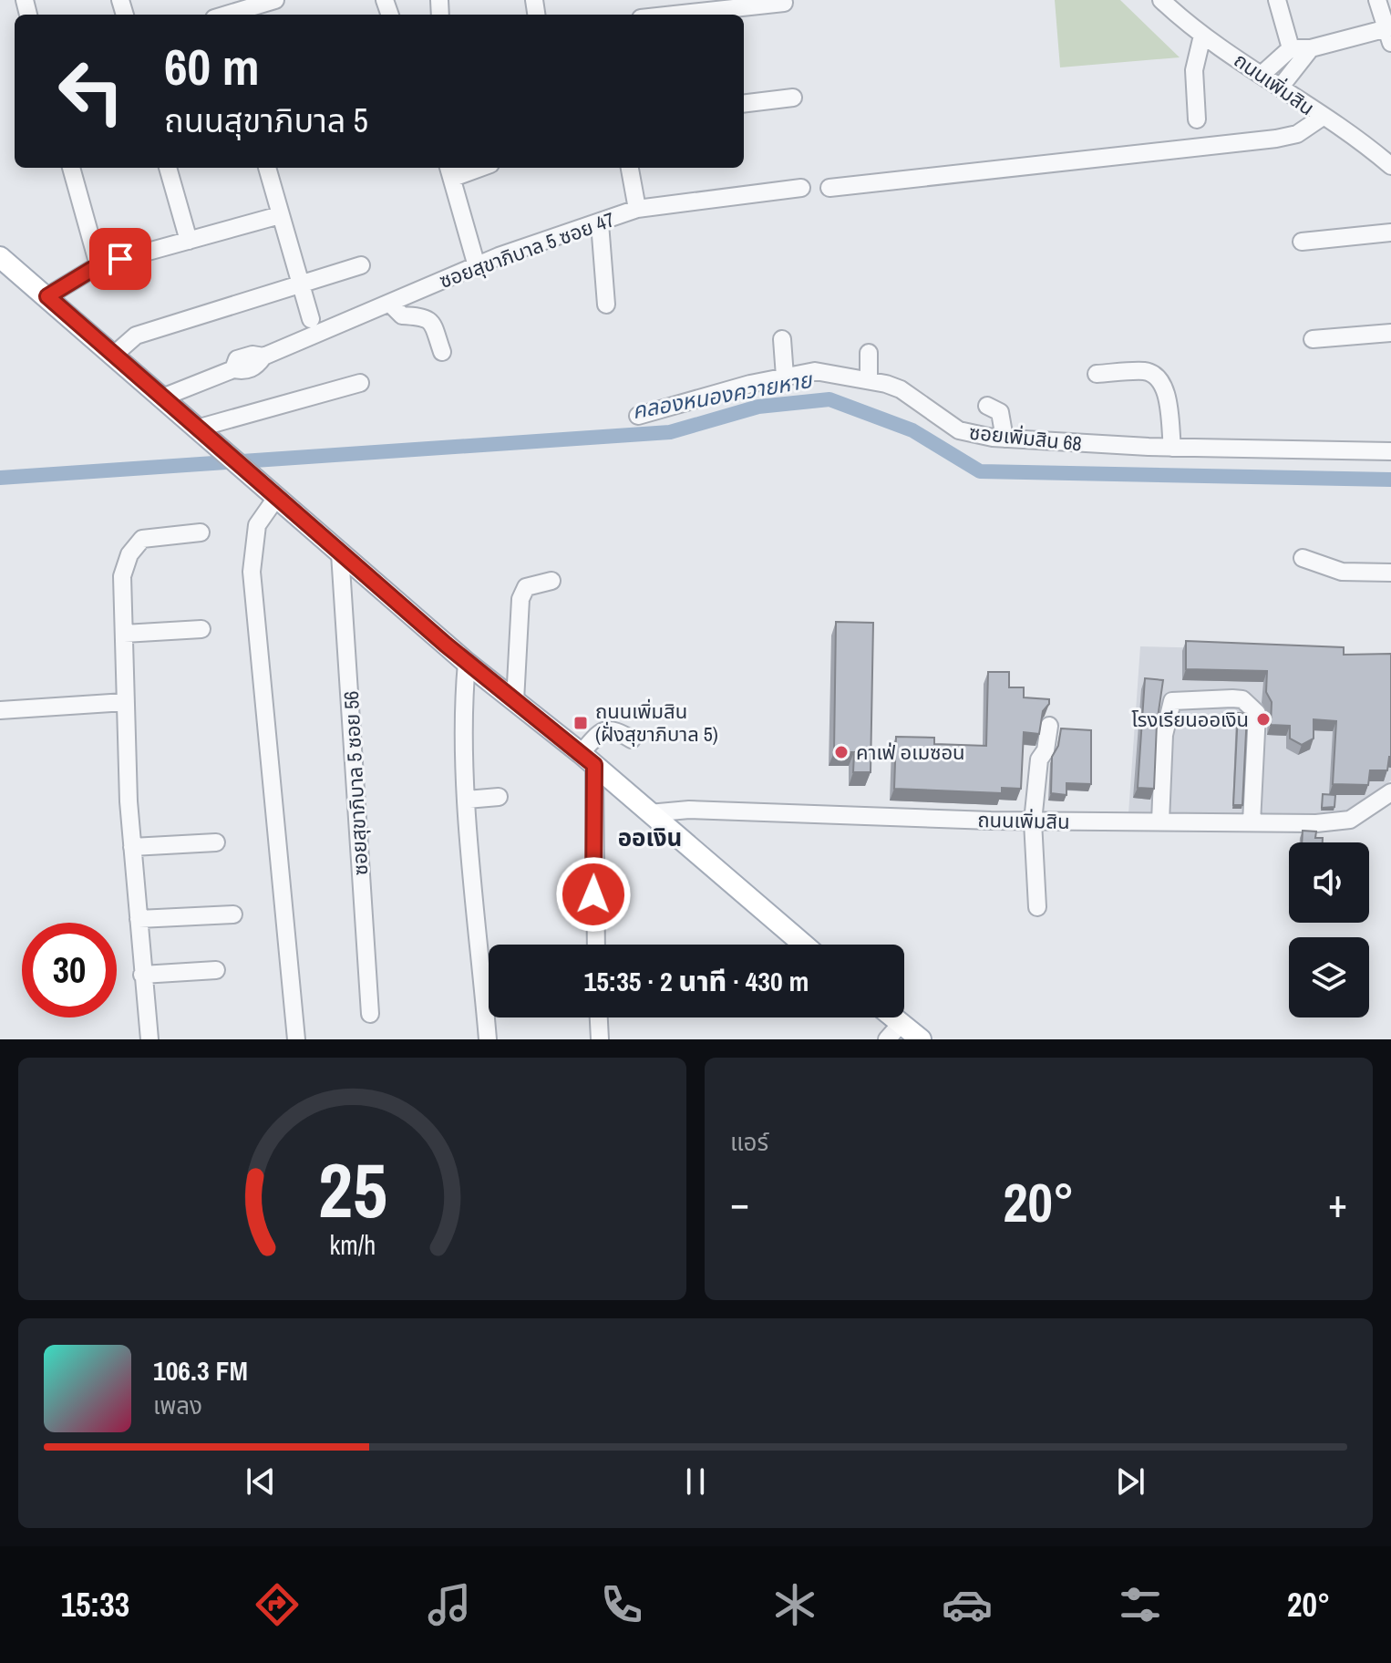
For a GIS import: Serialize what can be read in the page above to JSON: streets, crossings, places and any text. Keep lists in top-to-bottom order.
{
  "streets": {
    "street": [
      "ถนนเพิ่มสิน",
      "ซอยสุขาภิบาล 5 ซอย 47",
      "ซอยเพิ่มสิน 68",
      "ซอยสุขาภิบาล 5 ซอย 56"
    ]
  },
  "districts": ["ออเงิน"],
  "water": ["คลองหนองควายหาย"],
  "places": {
    "other": ["โรงเรียนออเงิน", "คาเฟ่ อเมซอน"],
    "transit": ["ถนนเพิ่มสิน (ฝั่งสุขาภิบาล 5)"]
  },
  "page": {
    "turn": ["60 m", "ถนนสุขาภิบาล 5"],
    "limit": "30",
    "trip": "15:35 · 2 นาที · 430 m",
    "tile": "แอร์",
    "heat": ["−", "20°", "+"],
    "song": ["106.3 FM", "เพลง"],
    "tabs": ["15:33", "20°"],
    "gauge": ["25", "km/h"]
  }
}
